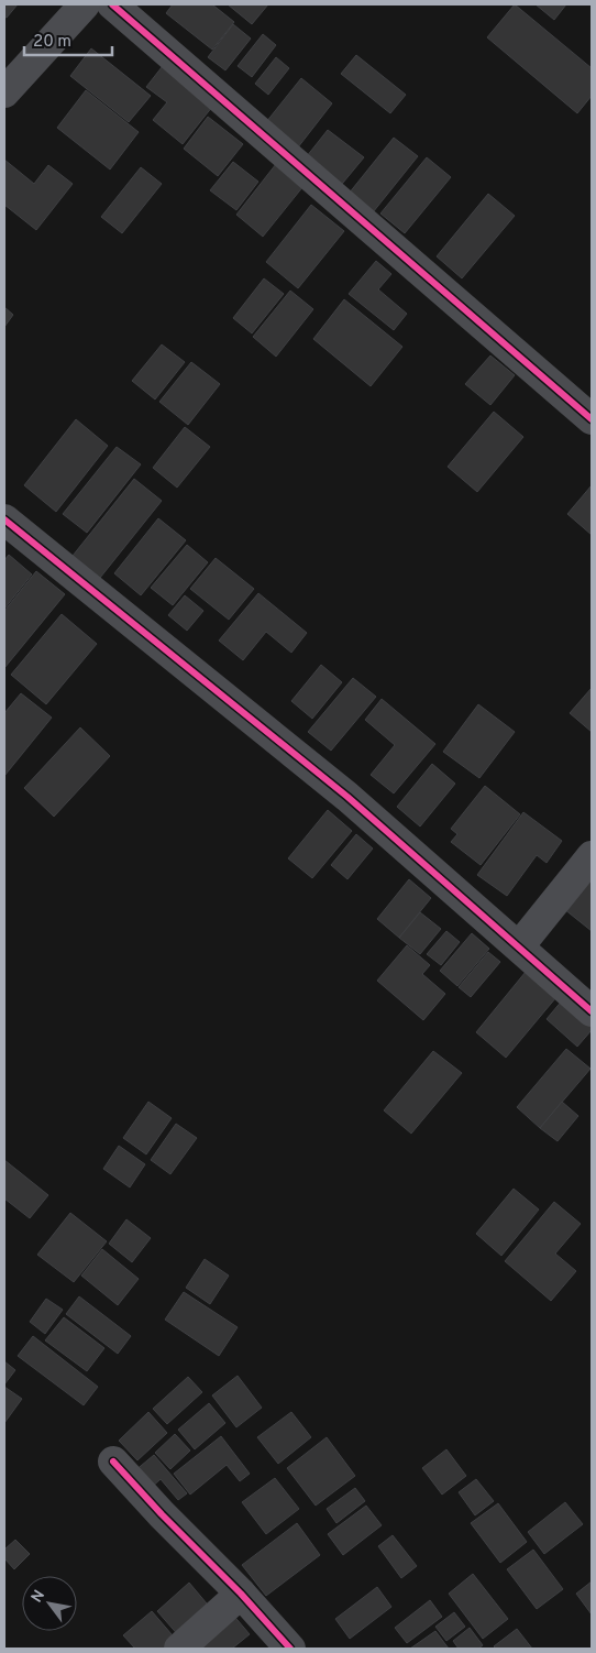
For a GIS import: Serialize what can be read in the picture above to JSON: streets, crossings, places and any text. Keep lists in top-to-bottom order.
{
  "scale_bar": "20 m",
  "north": "top left"
}
